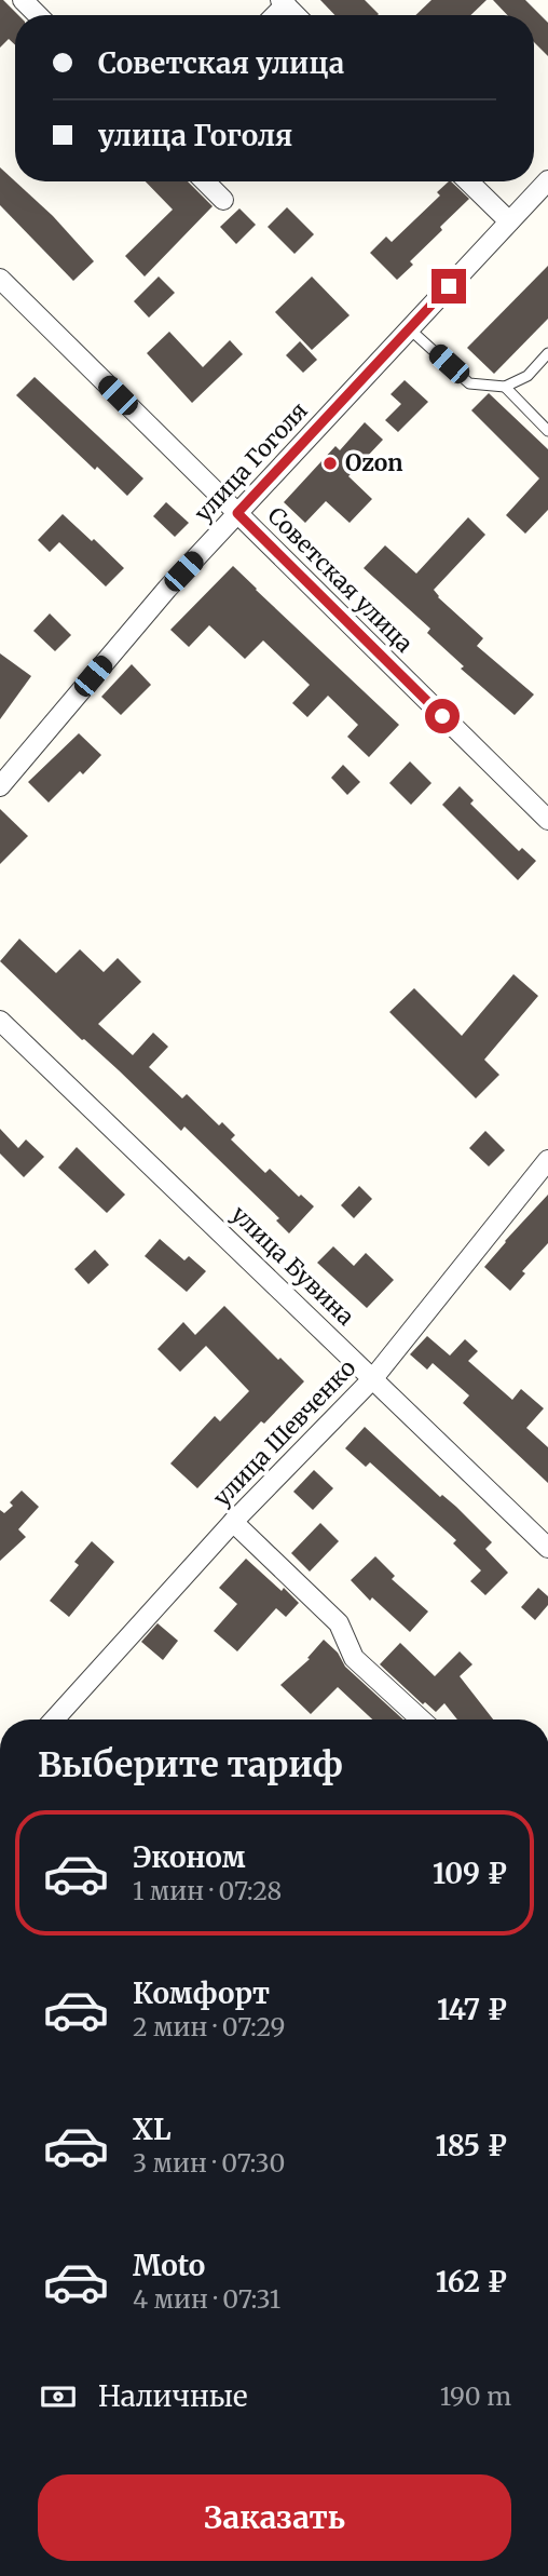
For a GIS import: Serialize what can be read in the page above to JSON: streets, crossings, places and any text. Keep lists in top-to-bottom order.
{
  "streets": {
    "street": [
      "улица Гоголя",
      "Советская улица",
      "улица Бувина",
      "улица Шевченко"
    ]
  },
  "crossings": [
    ["улица Гоголя", "Советская улица"],
    ["улица Бувина", "улица Шевченко"]
  ],
  "places": ["Ozon"],
  "page": {
    "banner": ["Советская улица", "улица Гоголя"],
    "heading": "Выберите тариф",
    "list": [
      {
        "name": "Эконом",
        "note": "1 мин · 07:28",
        "value": "109 ₽"
      },
      {
        "name": "Комфорт",
        "note": "2 мин · 07:29",
        "value": "147 ₽"
      },
      {
        "name": "XL",
        "note": "3 мин · 07:30",
        "value": "185 ₽"
      },
      {
        "name": "Moto",
        "note": "4 мин · 07:31",
        "value": "162 ₽"
      }
    ],
    "pay": ["Наличные", "190 m"],
    "buttons": "Заказать"
  }
}
